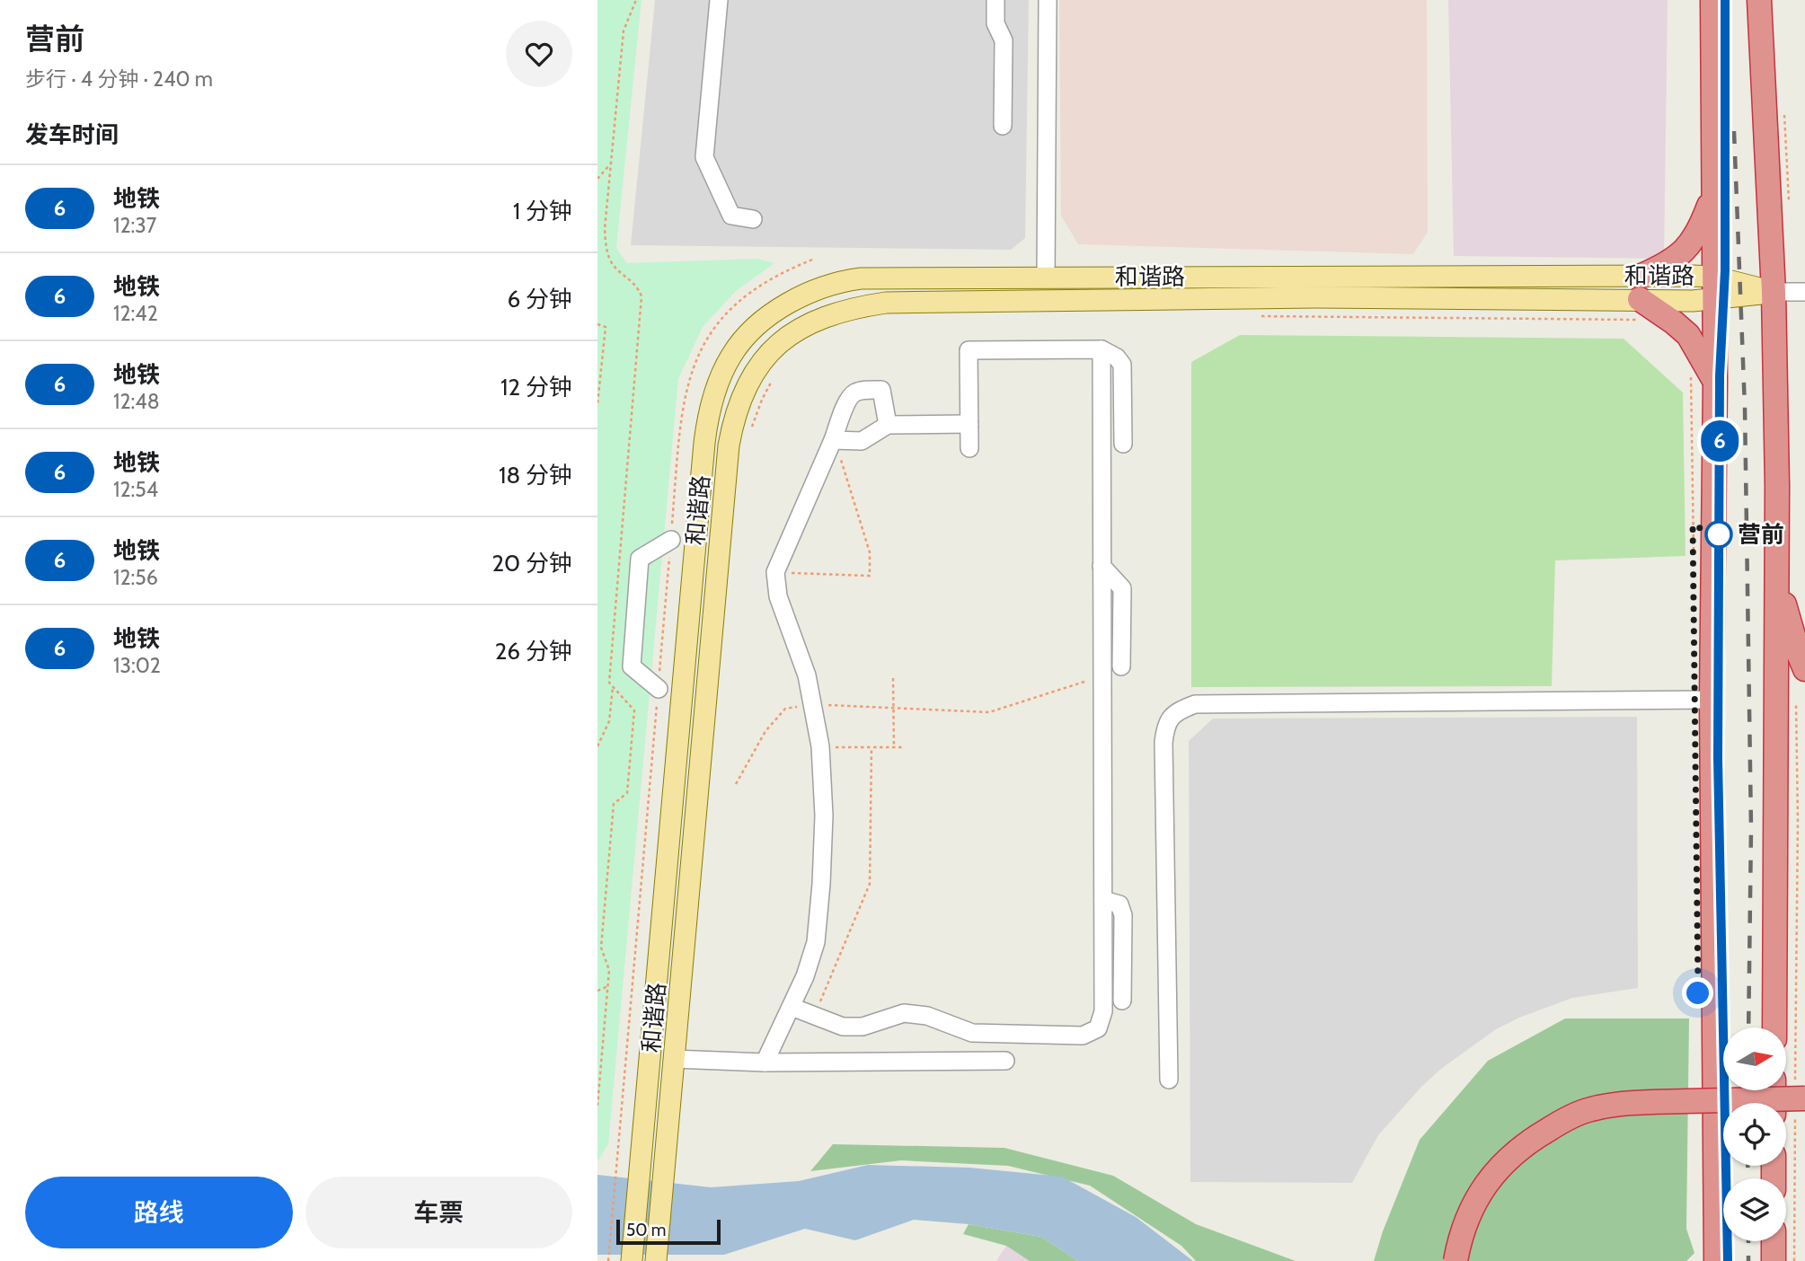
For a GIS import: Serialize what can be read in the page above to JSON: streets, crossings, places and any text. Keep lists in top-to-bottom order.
{
  "streets": {
    "main road": ["和谐路"]
  },
  "places": ["营前"],
  "lines": ["metro line 6"],
  "scale_bar": "50 m",
  "north": "right",
  "page": {
    "heading": [
      ["营前", "步行 · 4 分钟 · 240 m"],
      "发车时间"
    ],
    "on_map": "6",
    "list": [
      {
        "mark": "6",
        "name": "地铁",
        "note": "12:37",
        "value": "1 分钟"
      },
      {
        "mark": "6",
        "name": "地铁",
        "note": "12:42",
        "value": "6 分钟"
      },
      {
        "mark": "6",
        "name": "地铁",
        "note": "12:48",
        "value": "12 分钟"
      },
      {
        "mark": "6",
        "name": "地铁",
        "note": "12:54",
        "value": "18 分钟"
      },
      {
        "mark": "6",
        "name": "地铁",
        "note": "12:56",
        "value": "20 分钟"
      },
      {
        "mark": "6",
        "name": "地铁",
        "note": "13:02",
        "value": "26 分钟"
      }
    ],
    "buttons": ["路线", "车票"],
    "scale": "50 m"
  }
}
